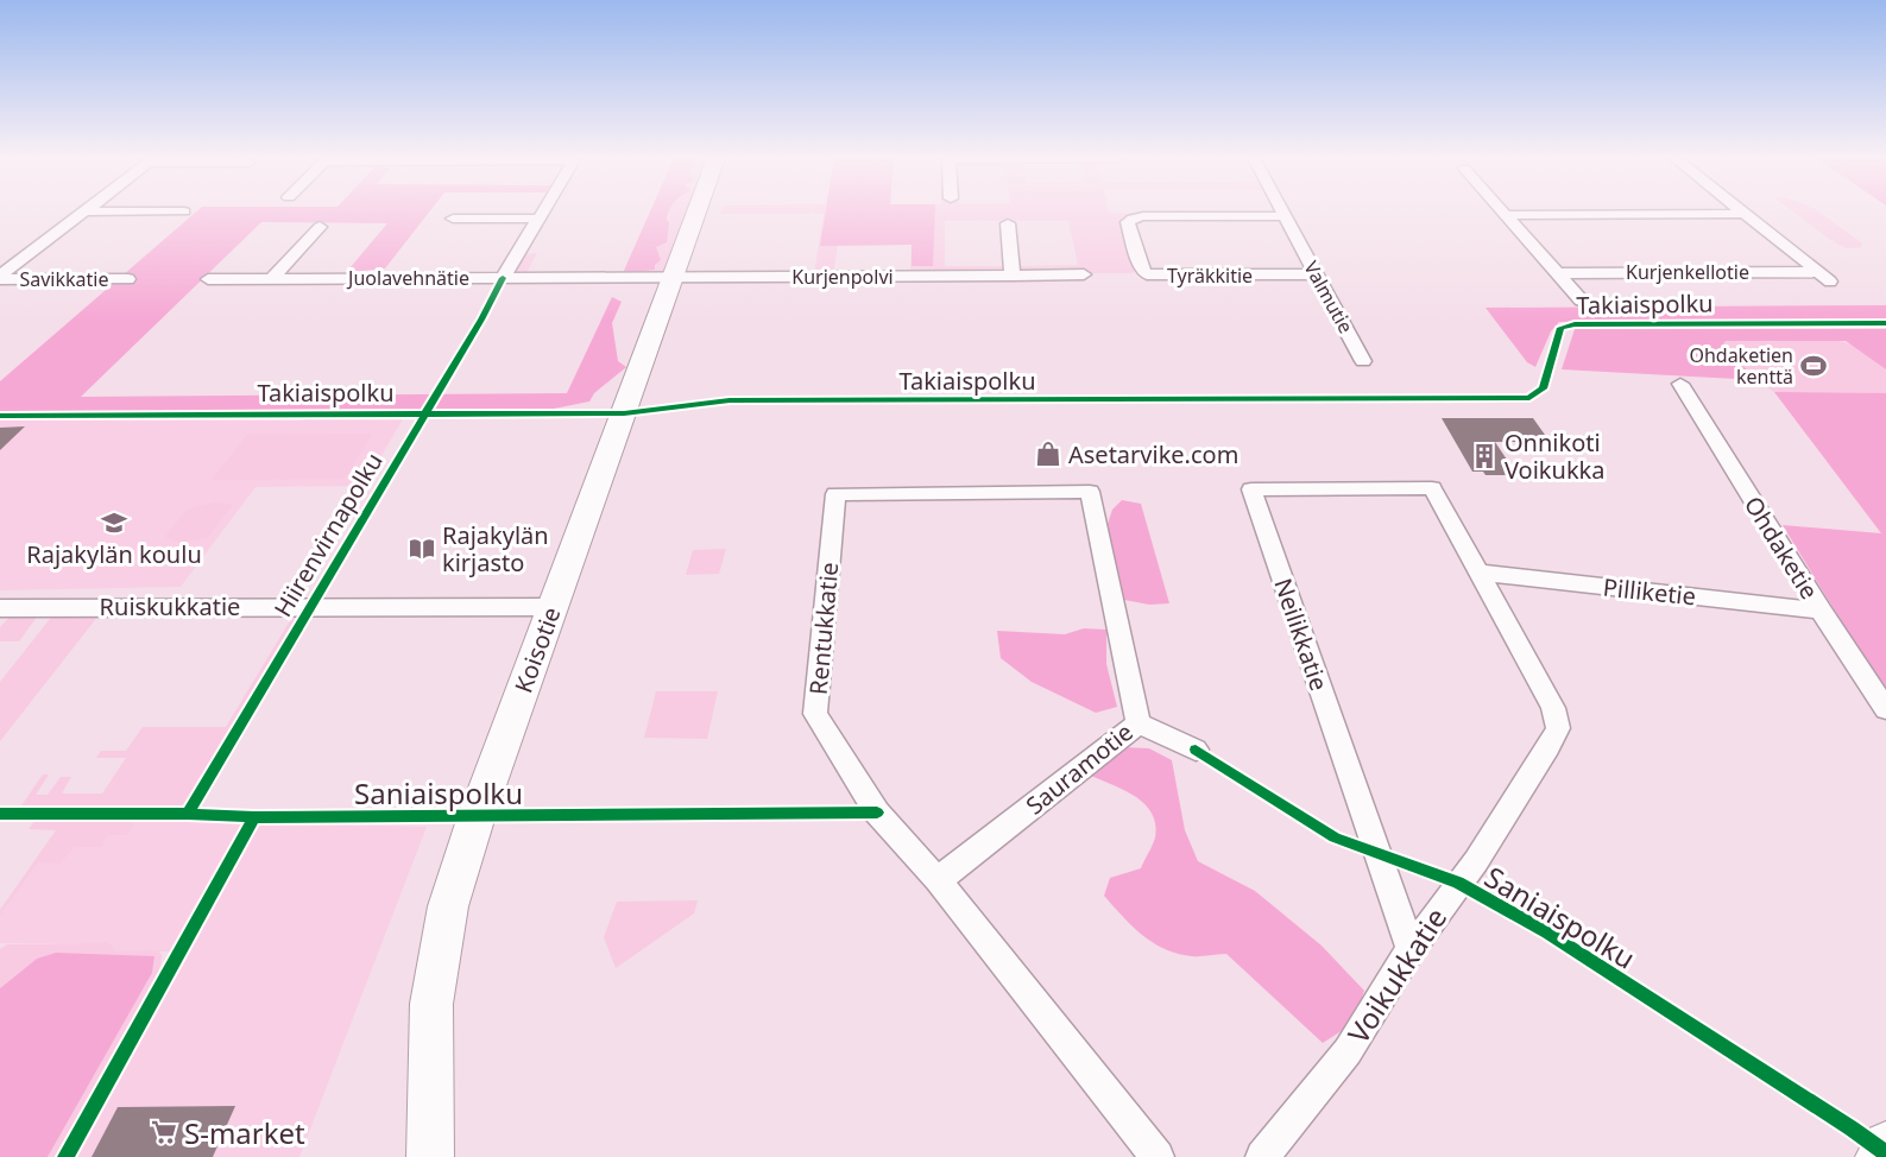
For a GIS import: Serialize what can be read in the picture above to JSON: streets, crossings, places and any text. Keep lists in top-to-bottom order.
{
  "streets": {
    "street": [
      "Kurjenkellotie",
      "Tyräkkitie",
      "Kurjenpolvi",
      "Juolavehnätie",
      "Savikkatie",
      "Valmutie",
      "Ohdaketie",
      "Pilliketie",
      "Ruiskukkatie",
      "Rentukkatie",
      "Neilikkatie",
      "Koisotie",
      "Sauramotie",
      "Voikukkatie"
    ],
    "cycle path": ["Takiaispolku", "Hiirenvirnapolku", "Saniaispolku"]
  },
  "crossings": [
    ["Tyräkkitie", "Valmutie"],
    ["Kurjenpolvi", "Juolavehnätie"],
    ["Kurjenpolvi", "Koisotie"],
    ["Juolavehnätie", "Koisotie"],
    ["Ohdaketie", "Pilliketie"],
    ["Pilliketie", "Voikukkatie"],
    ["Ruiskukkatie", "Koisotie"],
    ["Rentukkatie", "Sauramotie"],
    ["Neilikkatie", "Voikukkatie"]
  ],
  "places": {
    "sports": ["Ohdaketien kenttä"],
    "shop": ["Asetarvike.com"],
    "building": ["Onnikoti Voikukka"],
    "school or university": ["Rajakylän koulu"],
    "library": ["Rajakylän kirjasto"],
    "supermarket": ["S-market"]
  }
}
